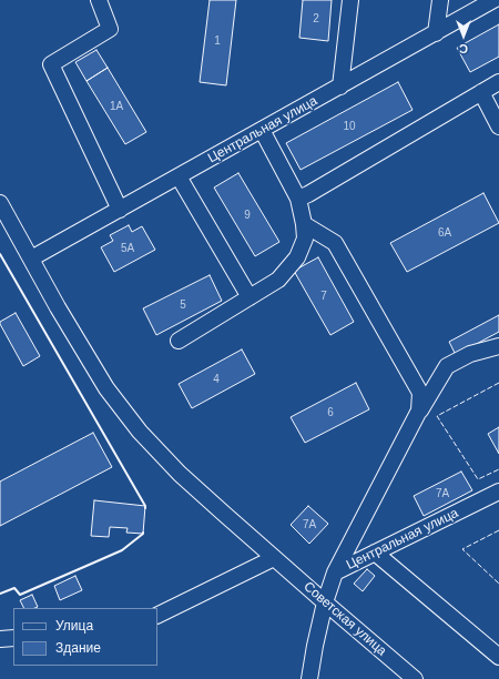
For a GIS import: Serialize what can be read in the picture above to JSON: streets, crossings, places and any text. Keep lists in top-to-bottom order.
{
  "streets": {
    "street": ["Центральная улица", "Советская улица"]
  },
  "crossings": [
    ["Центральная улица", "Советская улица"]
  ],
  "house_numbers": [
    "2",
    "1",
    "1А",
    "10",
    "9",
    "6А",
    "5А",
    "7",
    "5",
    "4",
    "6",
    "7А",
    "7А"
  ],
  "legend": ["Улица", "Здание"],
  "north": "bottom"
}
